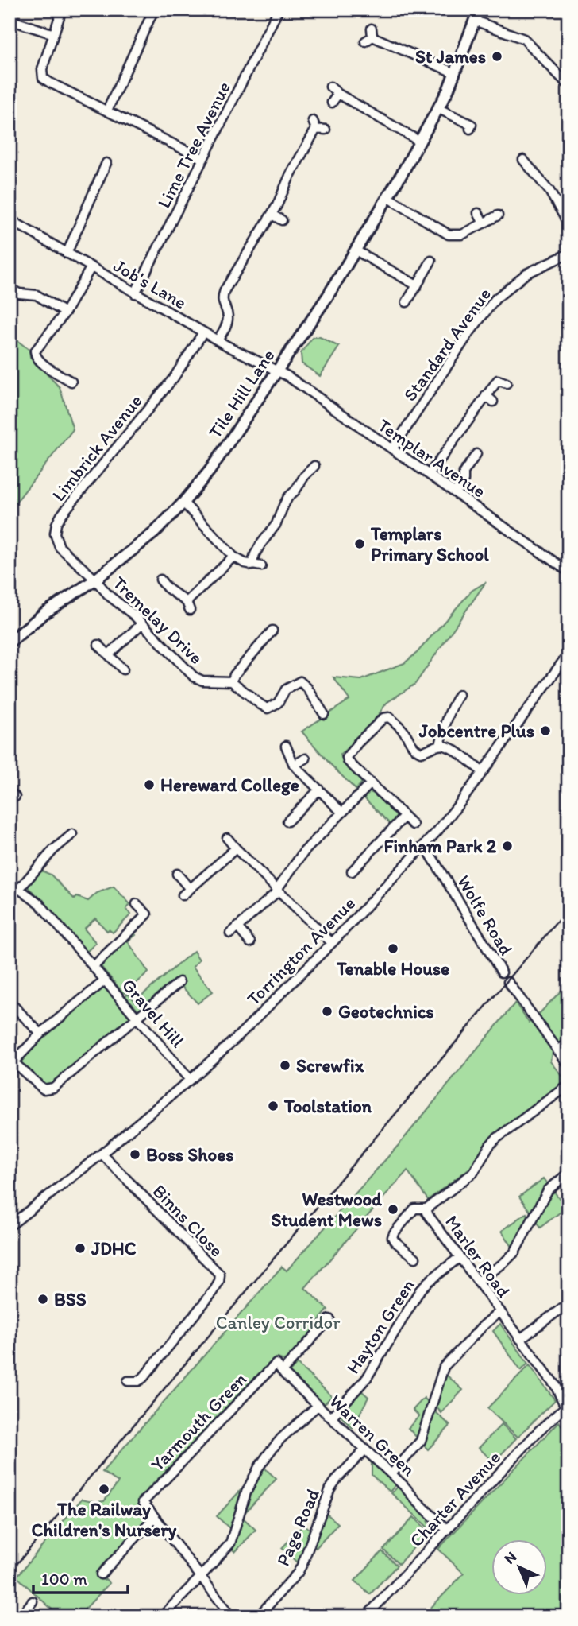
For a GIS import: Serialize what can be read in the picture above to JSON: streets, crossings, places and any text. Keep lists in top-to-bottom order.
{
  "streets": {
    "main road": ["Tile Hill Lane"],
    "street": [
      "Lime Tree Avenue",
      "Job's Lane",
      "Standard Avenue",
      "Limbrick Avenue",
      "Templar Avenue",
      "Tremelay Drive",
      "Wolfe Road",
      "Torrington Avenue",
      "Gravel Hill",
      "Binns Close",
      "Marler Road",
      "Hayton Green",
      "Yarmouth Green",
      "Warren Green",
      "Charter Avenue",
      "Page Road"
    ]
  },
  "crossings": [
    ["Lime Tree Avenue", "Job's Lane"],
    ["Job's Lane", "Tile Hill Lane"],
    ["Job's Lane", "Limbrick Avenue"],
    ["Job's Lane", "Templar Avenue"],
    ["Standard Avenue", "Templar Avenue"],
    ["Tile Hill Lane", "Limbrick Avenue"],
    ["Tile Hill Lane", "Templar Avenue"],
    ["Tile Hill Lane", "Tremelay Drive"],
    ["Limbrick Avenue", "Tremelay Drive"],
    ["Wolfe Road", "Torrington Avenue"],
    ["Torrington Avenue", "Gravel Hill"],
    ["Torrington Avenue", "Binns Close"],
    ["Marler Road", "Hayton Green"],
    ["Marler Road", "Charter Avenue"],
    ["Hayton Green", "Warren Green"],
    ["Yarmouth Green", "Warren Green"],
    ["Warren Green", "Charter Avenue"],
    ["Warren Green", "Page Road"]
  ],
  "parks": ["Canley Corridor"],
  "places": [
    "St James",
    "Templars Primary School",
    "Jobcentre Plus",
    "Hereward College",
    "Finham Park 2",
    "Tenable House",
    "Geotechnics",
    "Screwfix",
    "Toolstation",
    "Boss Shoes",
    "Westwood Student Mews",
    "JDHC",
    "BSS",
    "The Railway Children's Nursery"
  ],
  "scale_bar": "100 m",
  "north": "top left"
}
